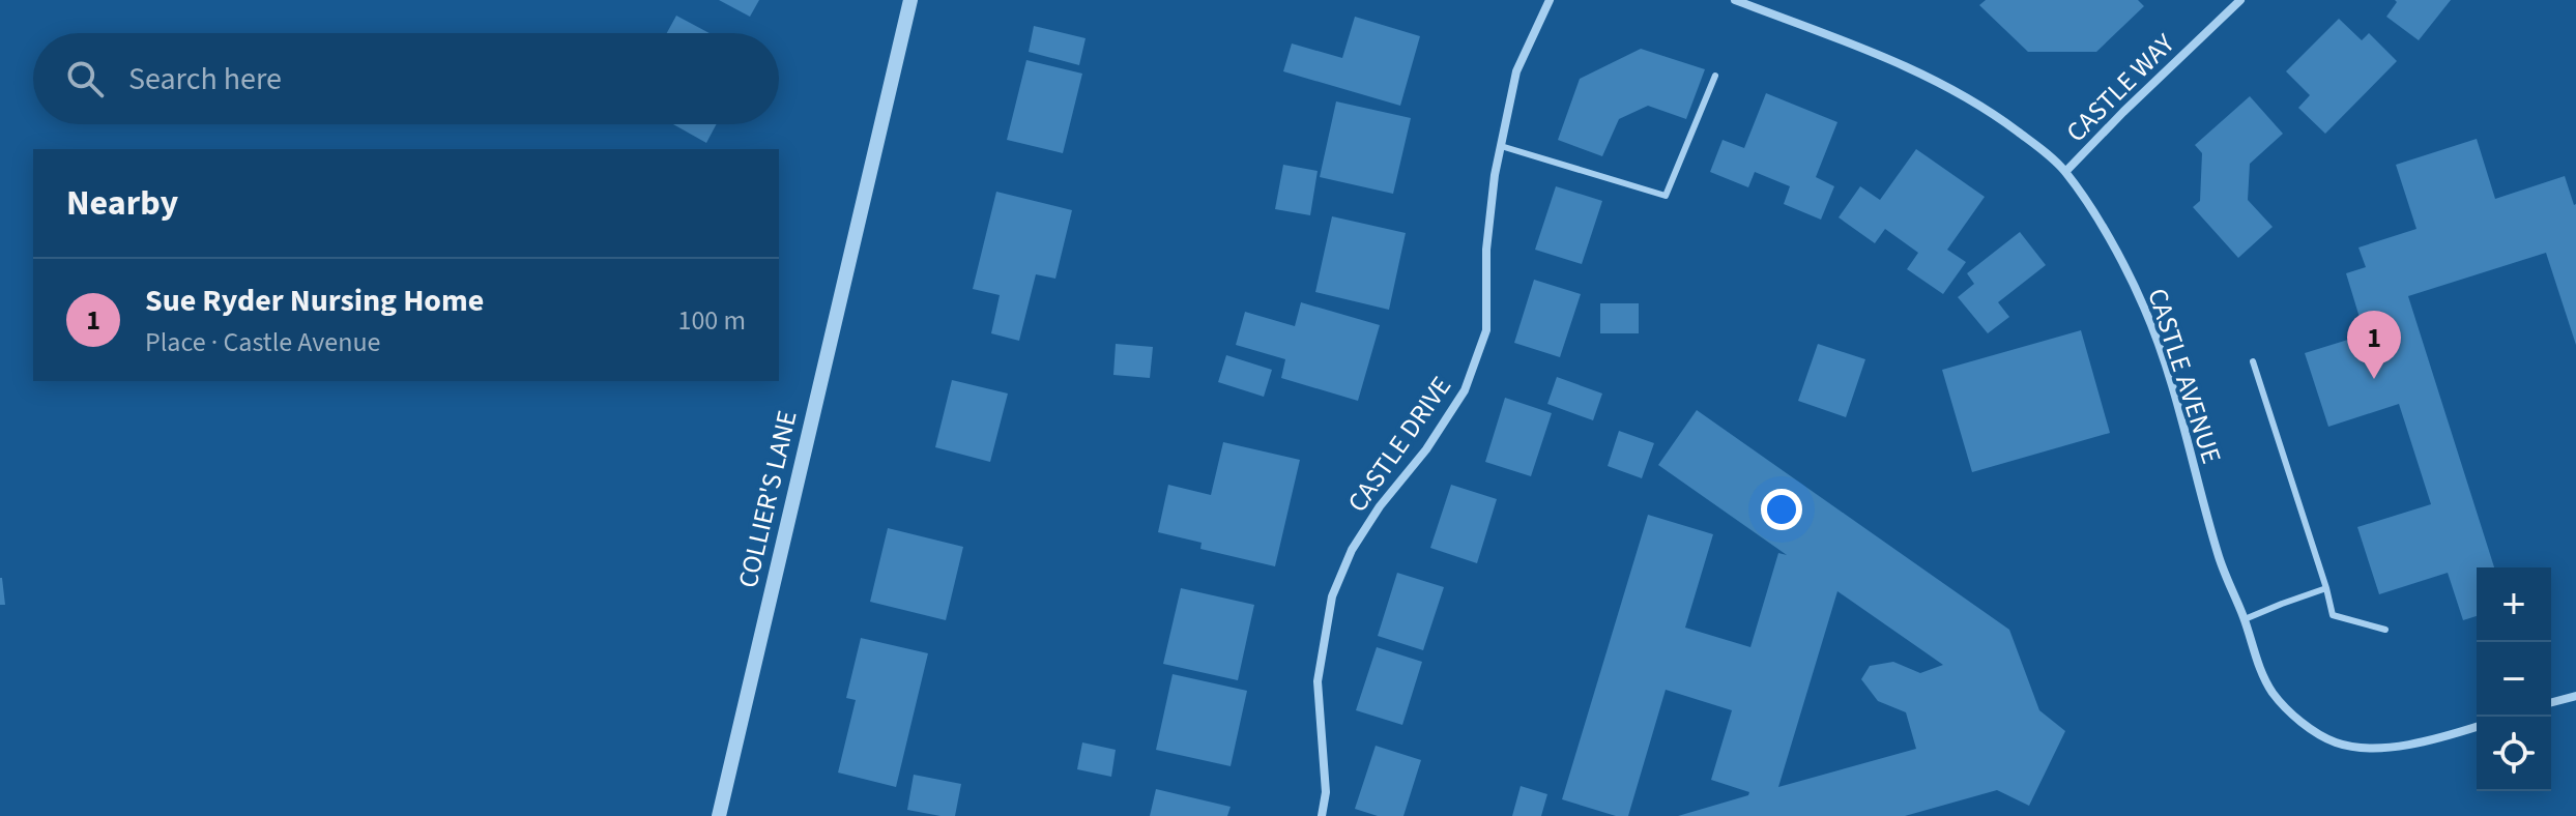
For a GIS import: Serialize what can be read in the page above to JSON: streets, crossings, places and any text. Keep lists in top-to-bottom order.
{
  "streets": {
    "street": [
      "CASTLE WAY",
      "CASTLE AVENUE",
      "CASTLE DRIVE",
      "COLLIER'S LANE"
    ]
  },
  "crossings": [
    ["CASTLE WAY", "CASTLE AVENUE"]
  ],
  "page": {
    "search": "Search here",
    "heading": "Nearby",
    "list": [
      {
        "mark": "1",
        "name": "Sue Ryder Nursing Home",
        "note": "Place · Castle Avenue",
        "value": "100 m"
      }
    ],
    "pins": "1",
    "map_buttons": ["+", "−"]
  }
}
